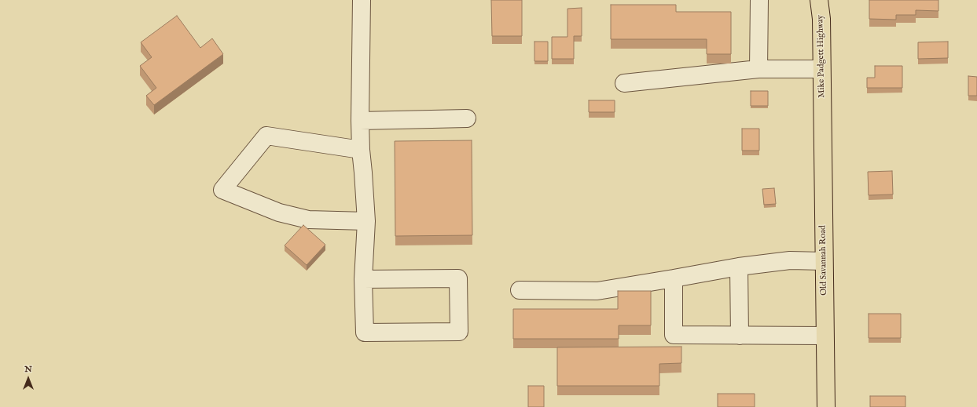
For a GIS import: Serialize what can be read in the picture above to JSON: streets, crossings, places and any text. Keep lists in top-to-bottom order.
{
  "streets": {
    "main road": ["Mike Padgett Highway", "Old Savannah Road"]
  },
  "crossings": [
    ["Mike Padgett Highway", "Old Savannah Road"]
  ],
  "north": "top"
}
